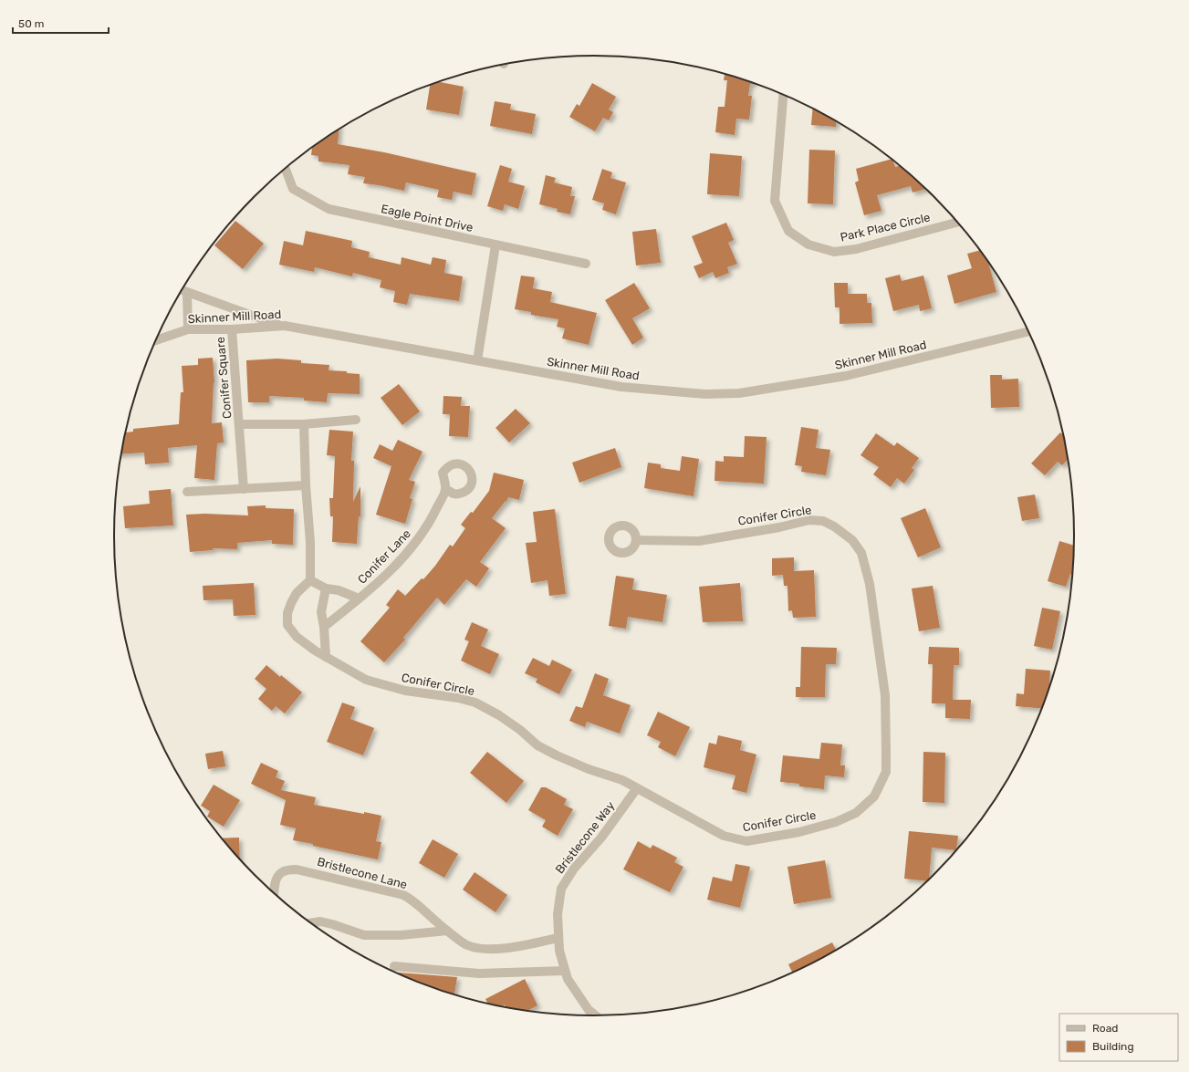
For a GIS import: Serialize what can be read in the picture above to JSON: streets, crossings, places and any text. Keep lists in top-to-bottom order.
{
  "streets": {
    "street": [
      "Eagle Point Drive",
      "Park Place Circle",
      "Skinner Mill Road",
      "Conifer Square",
      "Conifer Circle",
      "Conifer Lane",
      "Bristlecone Way",
      "Bristlecone Lane"
    ]
  },
  "crossings": [
    ["Skinner Mill Road", "Conifer Square"],
    ["Conifer Circle", "Bristlecone Way"],
    ["Bristlecone Way", "Bristlecone Lane"]
  ],
  "legend": ["Road", "Building"],
  "scale_bar": "50 m"
}
